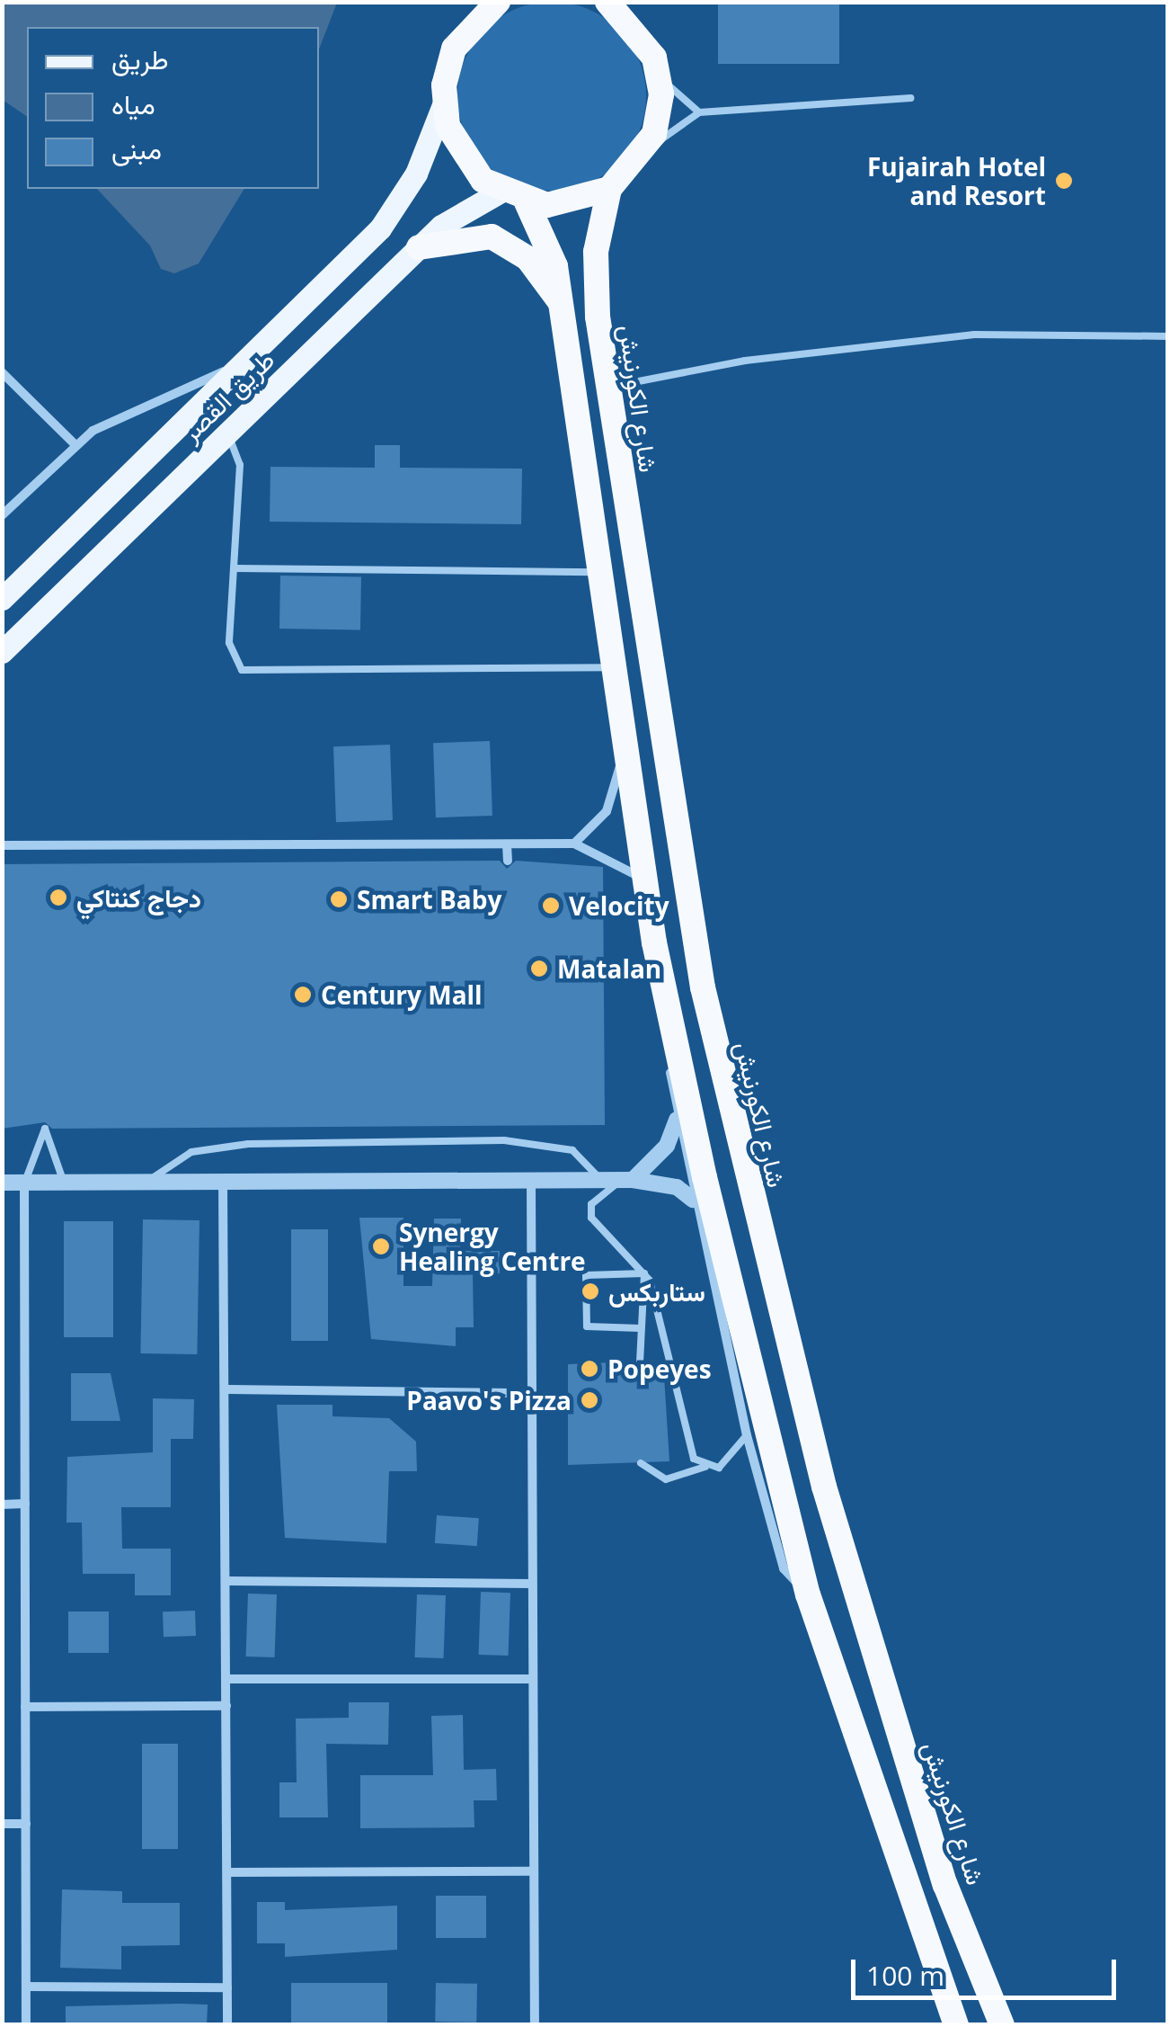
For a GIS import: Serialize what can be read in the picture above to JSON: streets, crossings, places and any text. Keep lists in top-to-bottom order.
{
  "streets": {
    "highway": ["شارع الكورنيش"],
    "main road": ["طريق القصر"]
  },
  "places": [
    "Fujairah Hotel and Resort",
    "دجاج كنتاكي",
    "Smart Baby",
    "Velocity",
    "Matalan",
    "Century Mall",
    "Synergy Healing Centre",
    "ستاربكس",
    "Popeyes",
    "Paavo's Pizza"
  ],
  "legend": ["طريق", "مياه", "مبنى"],
  "scale_bar": "100 m"
}
